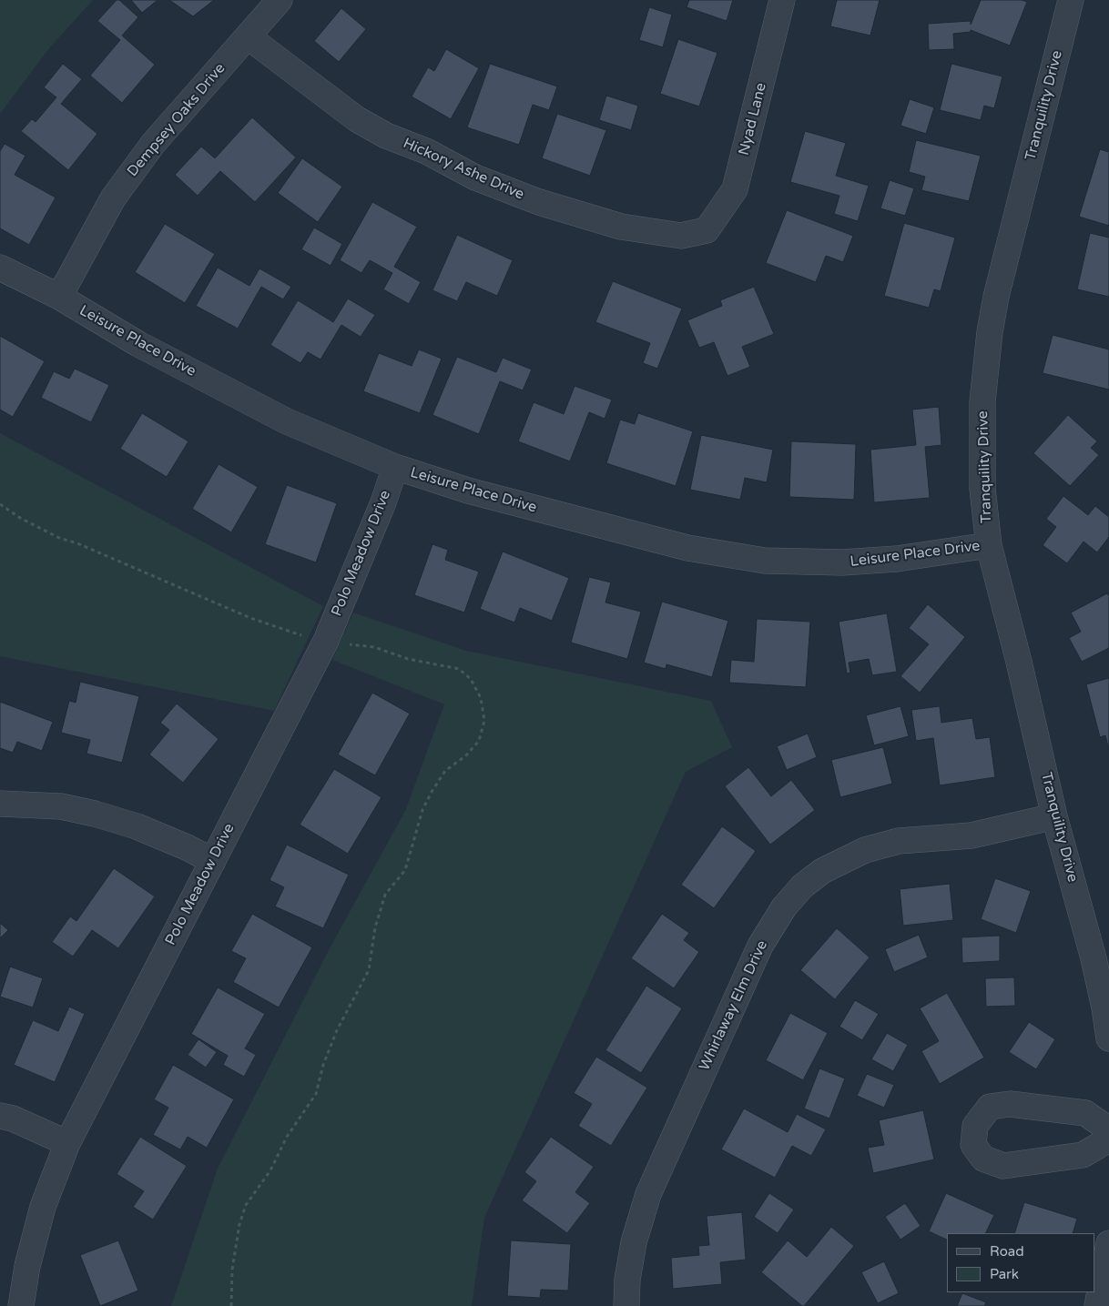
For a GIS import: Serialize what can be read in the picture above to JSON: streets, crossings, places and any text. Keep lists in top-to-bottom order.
{
  "streets": {
    "street": [
      "Tranquility Drive",
      "Nyad Lane",
      "Dempsey Oaks Drive",
      "Hickory Ashe Drive",
      "Leisure Place Drive",
      "Polo Meadow Drive",
      "Whirlaway Elm Drive"
    ]
  },
  "crossings": [
    ["Tranquility Drive", "Leisure Place Drive"],
    ["Tranquility Drive", "Whirlaway Elm Drive"],
    ["Nyad Lane", "Hickory Ashe Drive"],
    ["Dempsey Oaks Drive", "Hickory Ashe Drive"],
    ["Dempsey Oaks Drive", "Leisure Place Drive"],
    ["Leisure Place Drive", "Polo Meadow Drive"]
  ],
  "legend": ["Road", "Park"]
}
